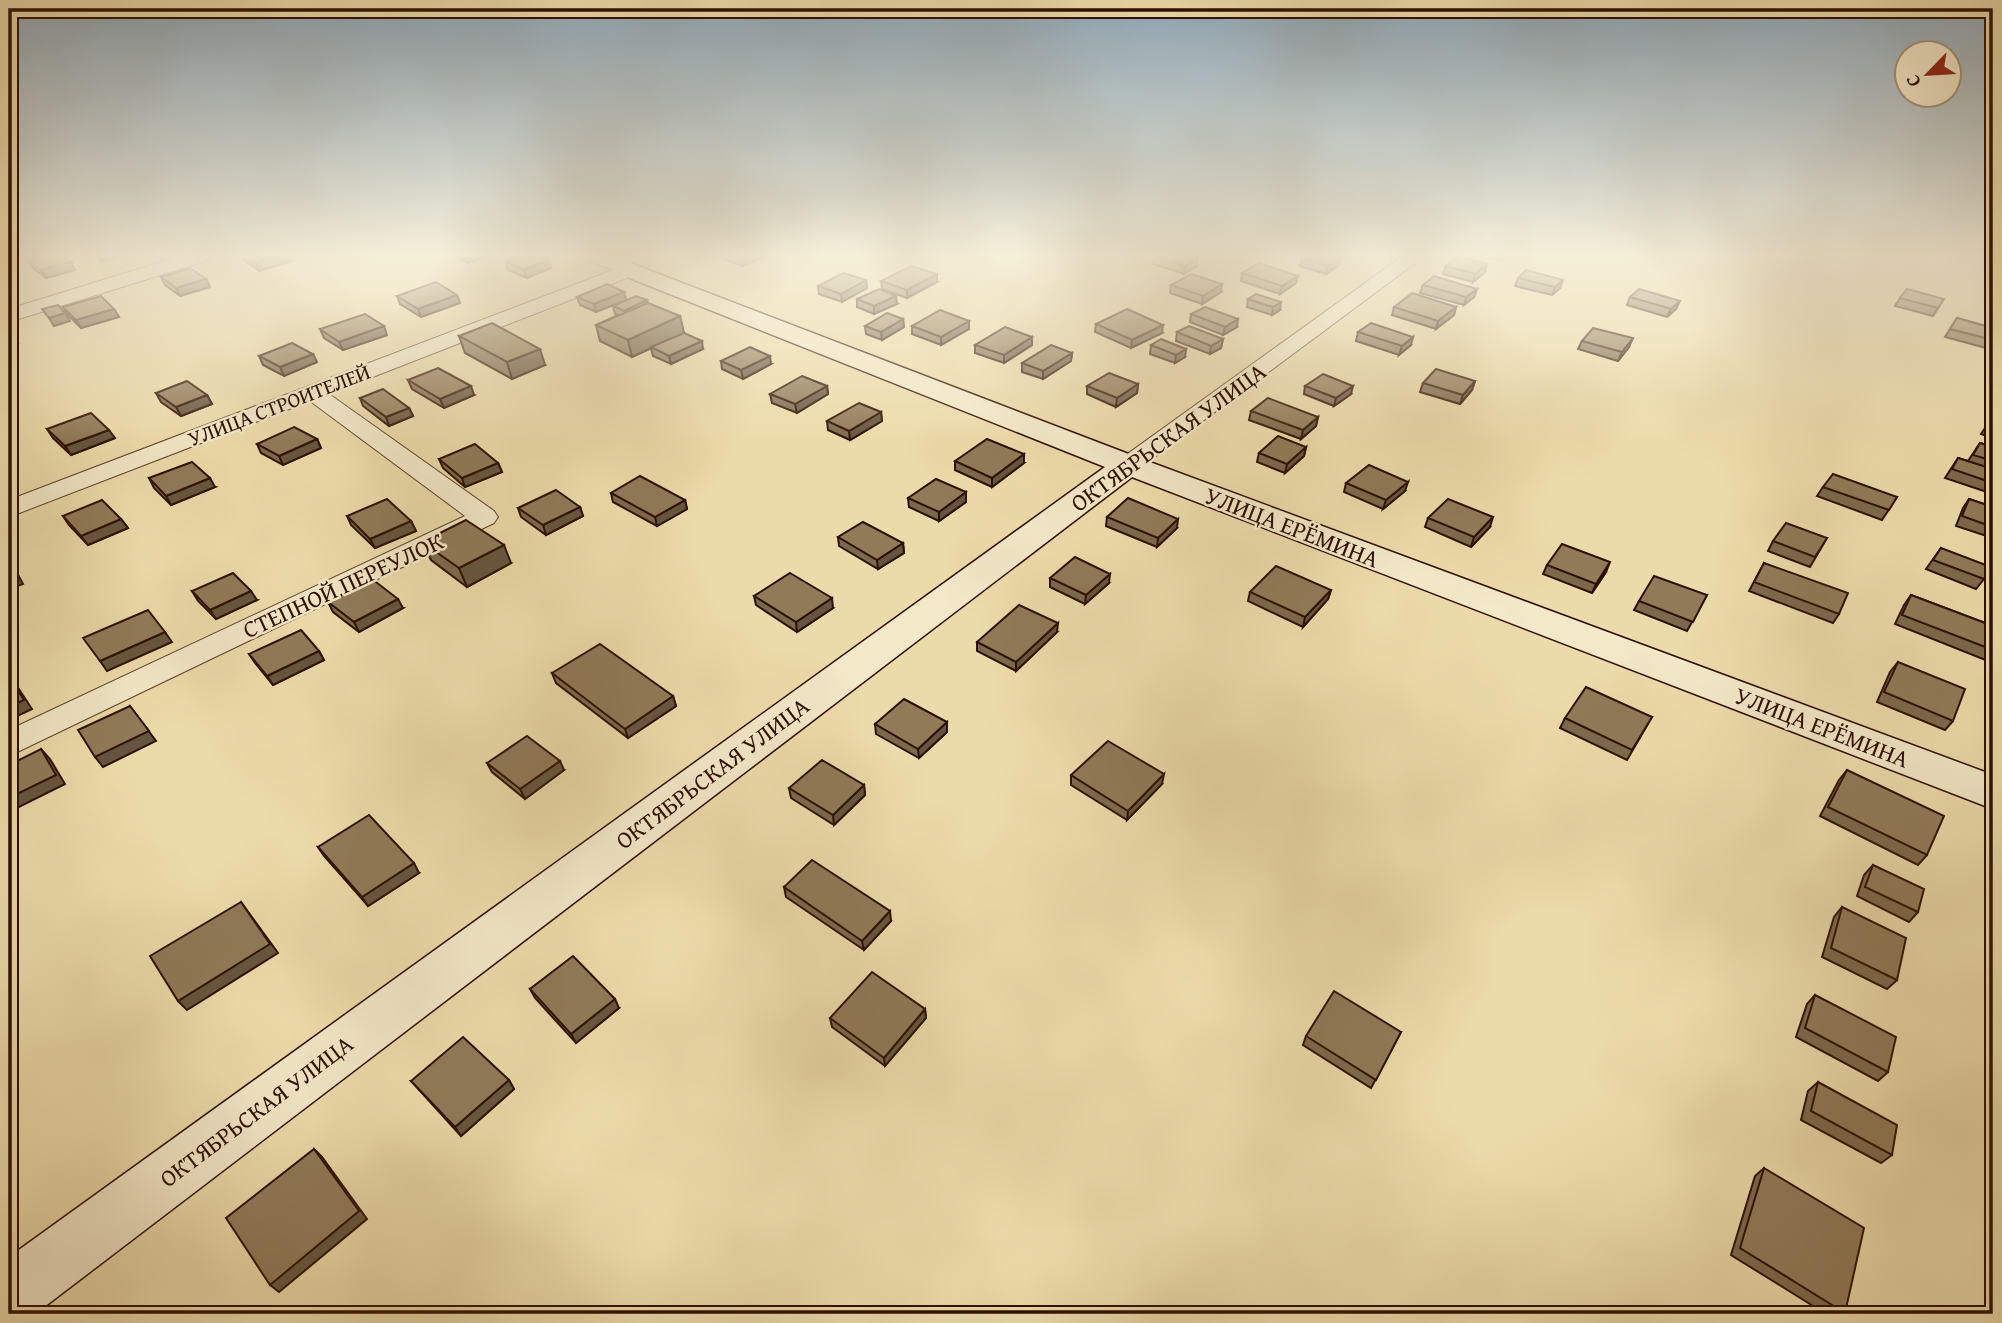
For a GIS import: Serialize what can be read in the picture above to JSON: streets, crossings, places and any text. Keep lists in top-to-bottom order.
{
  "streets": {
    "street": [
      "УЛИЦА СТРОИТЕЛЕЙ",
      "ОКТЯБРЬСКАЯ УЛИЦА",
      "УЛИЦА ЕРЁМИНА",
      "СТЕПНОЙ ПЕРЕУЛОК"
    ]
  },
  "crossings": [
    ["УЛИЦА СТРОИТЕЛЕЙ", "СТЕПНОЙ ПЕРЕУЛОК"],
    ["ОКТЯБРЬСКАЯ УЛИЦА", "УЛИЦА ЕРЁМИНА"]
  ],
  "north": "bottom left"
}
